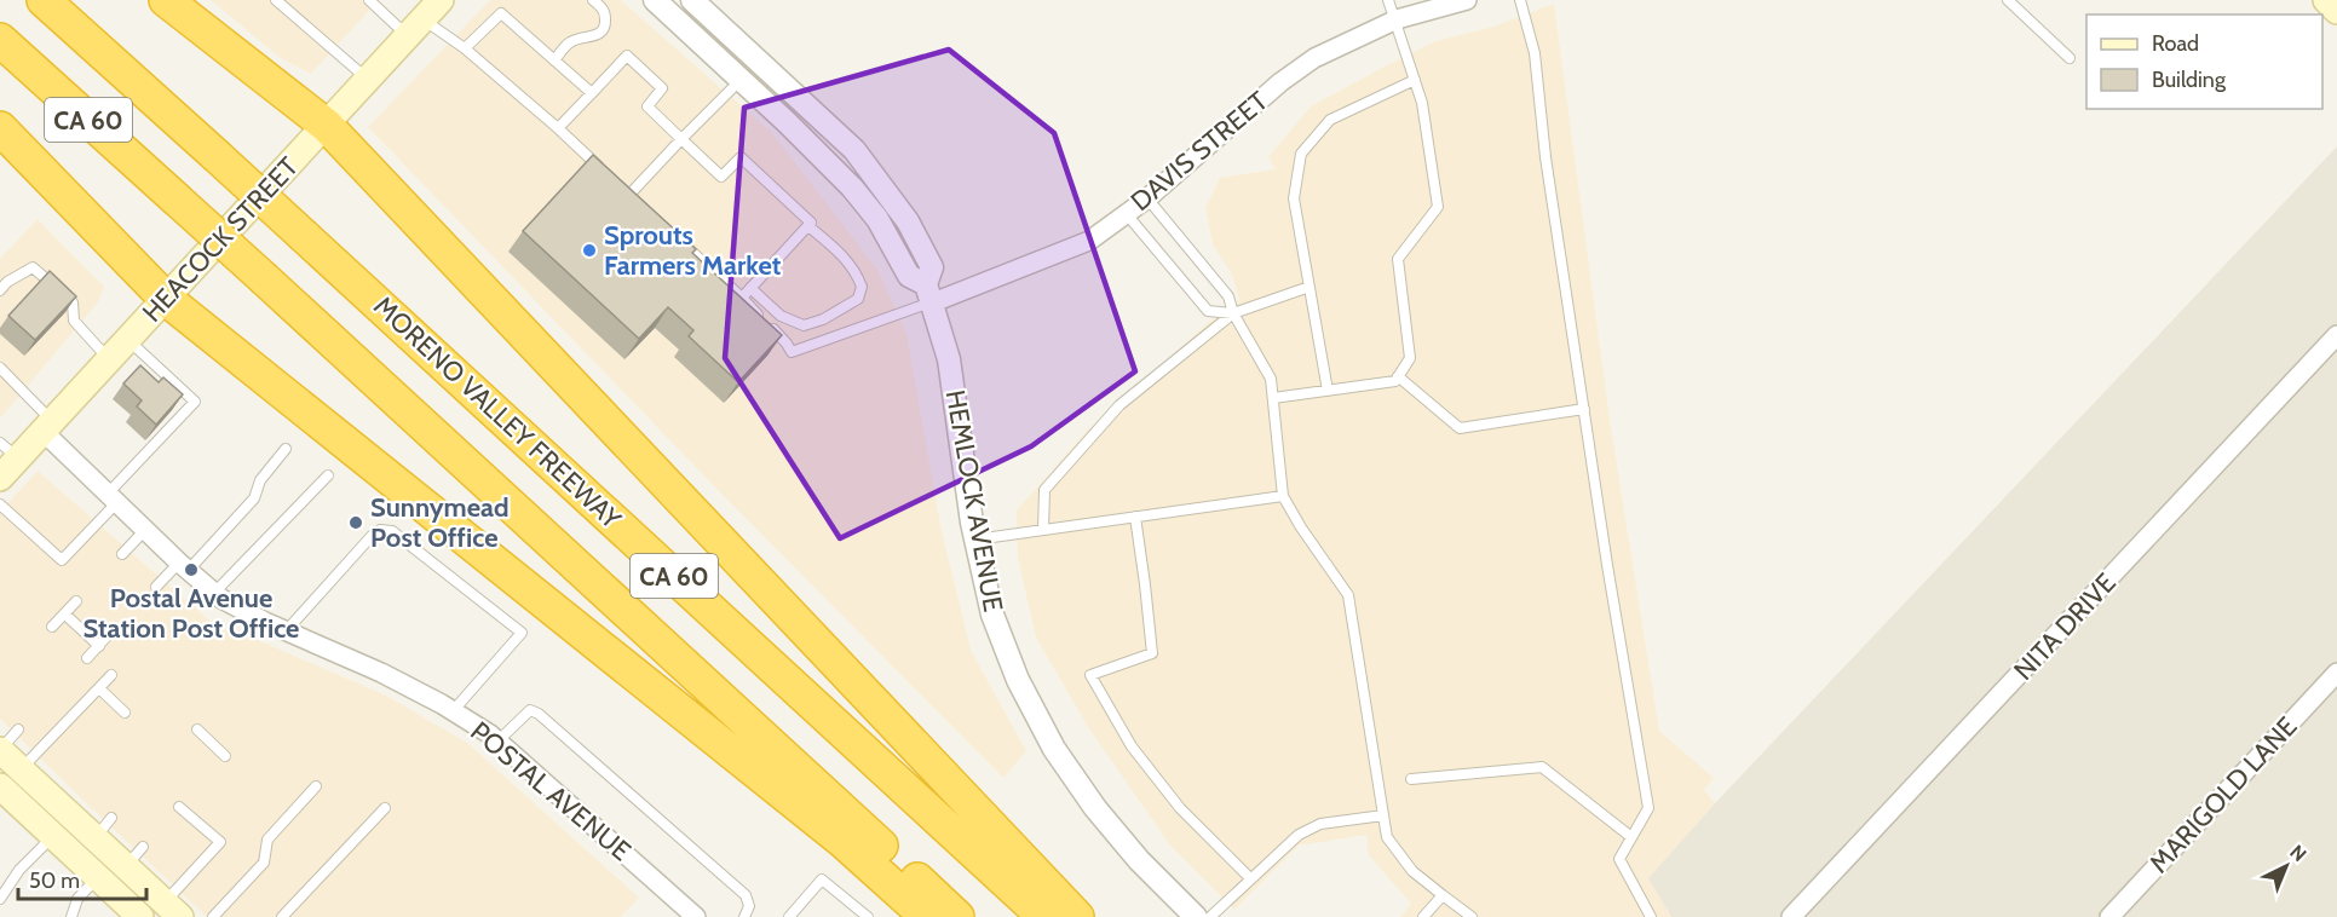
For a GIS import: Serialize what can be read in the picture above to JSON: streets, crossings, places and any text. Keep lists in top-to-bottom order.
{
  "streets": {
    "highway": ["CA 60", "MORENO VALLEY FREEWAY"],
    "main road": ["HEACOCK STREET"],
    "street": [
      "DAVIS STREET",
      "HEMLOCK AVENUE",
      "NITA DRIVE",
      "POSTAL AVENUE",
      "MARIGOLD LANE"
    ]
  },
  "crossings": [
    ["DAVIS STREET", "HEMLOCK AVENUE"],
    ["HEACOCK STREET", "POSTAL AVENUE"]
  ],
  "places": ["Sprouts Farmers Market", "Sunnymead Post Office", "Postal Avenue Station Post Office"],
  "legend": ["Road", "Building"],
  "scale_bar": "50 m",
  "north": "top right"
}
